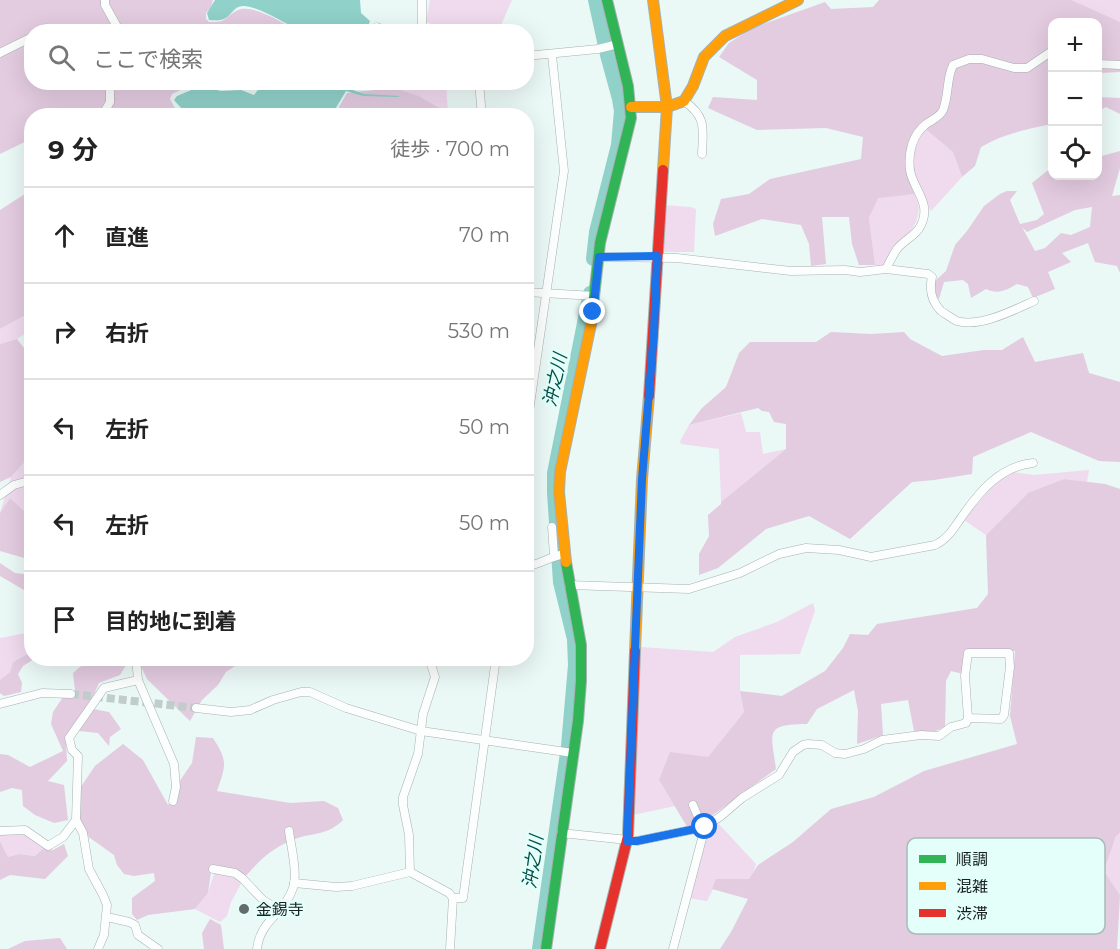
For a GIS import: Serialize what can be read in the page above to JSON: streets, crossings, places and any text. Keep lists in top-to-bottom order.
{
  "water": ["沖之川"],
  "places": ["金錫寺"],
  "legend": ["順調", "混雑", "渋滞"],
  "page": {
    "map_buttons": ["+", "−"],
    "search": "ここで検索",
    "heading": ["9 分", "徒歩 · 700 m"],
    "list": [
      ["直進", "70 m"],
      ["右折", "530 m"],
      ["左折", "50 m"],
      ["左折", "50 m"],
      "目的地に到着"
    ]
  }
}
